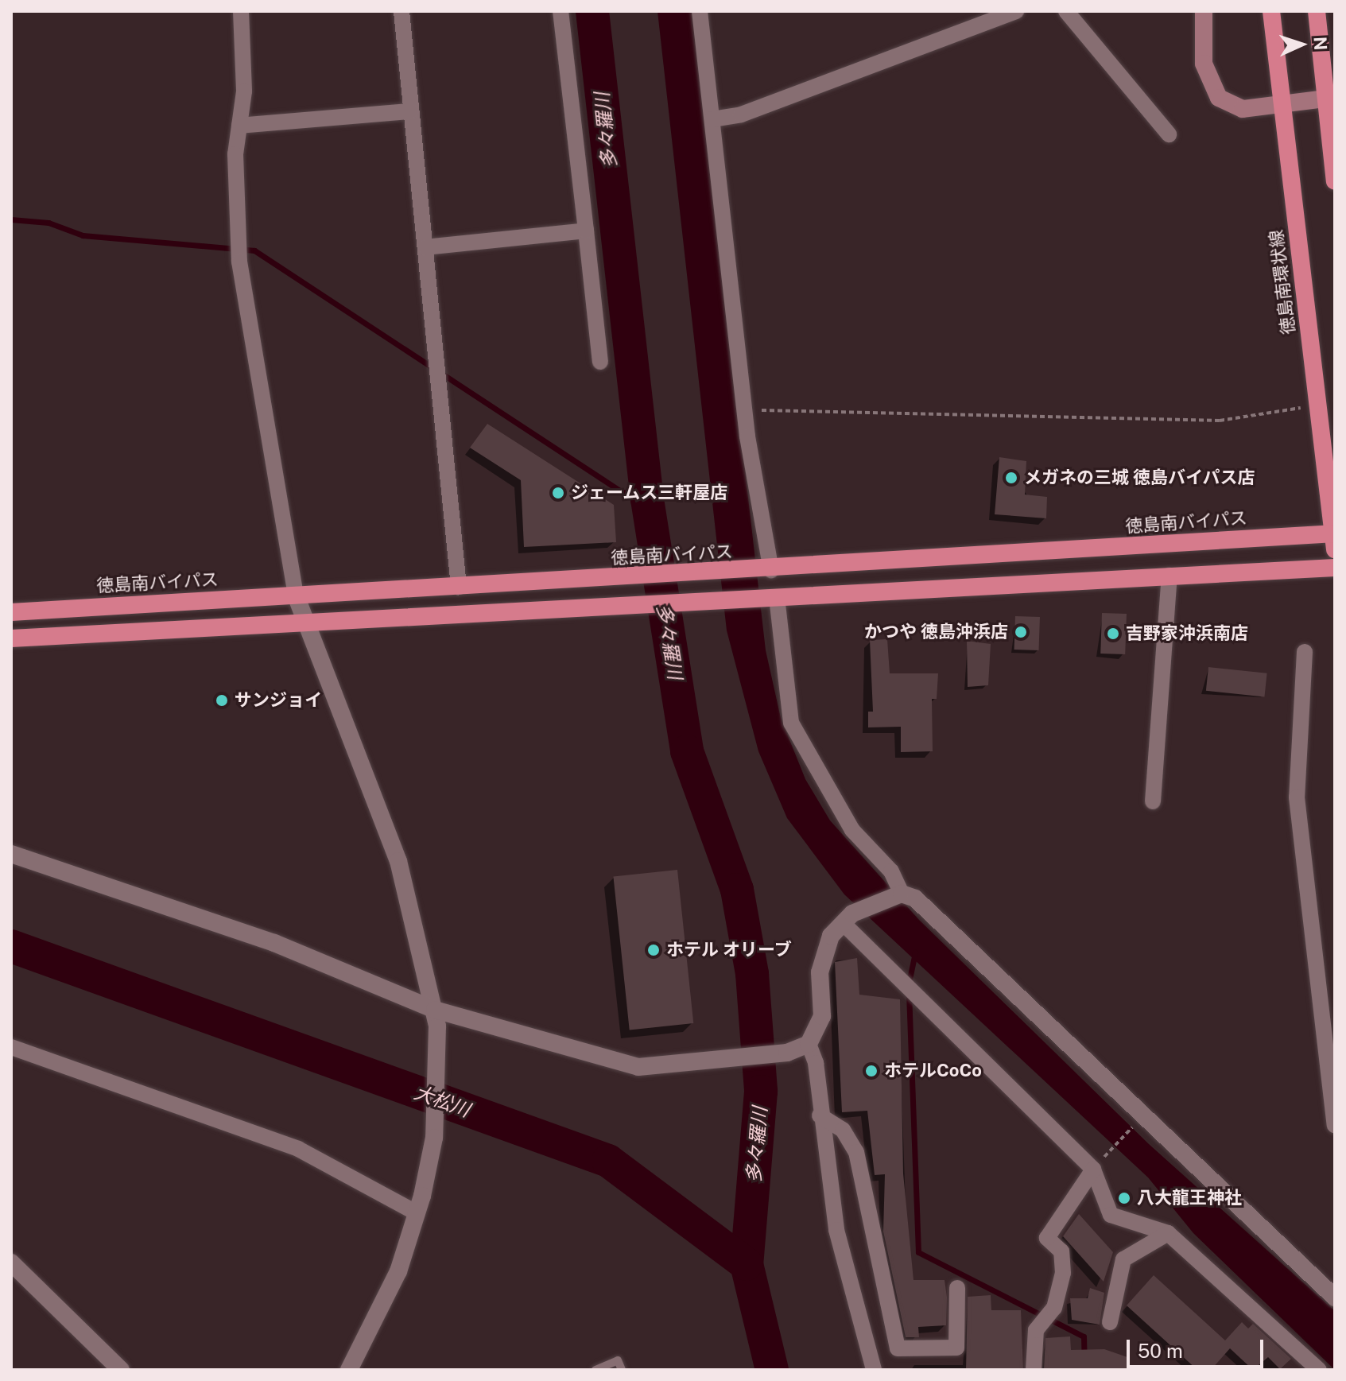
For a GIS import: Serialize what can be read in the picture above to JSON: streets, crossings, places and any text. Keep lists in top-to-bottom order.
{
  "streets": {
    "highway": ["徳島南環状線", "徳島南バイパス"]
  },
  "crossings": [
    ["徳島南環状線", "徳島南バイパス"]
  ],
  "water": ["多々羅川", "大松川"],
  "places": [
    "メガネの三城 徳島バイパス店",
    "ジェームス三軒屋店",
    "かつや 徳島沖浜店",
    "吉野家沖浜南店",
    "サンジョイ",
    "ホテル オリーブ",
    "ホテルCoCo",
    "八大龍王神社"
  ],
  "scale_bar": "50 m",
  "north": "right"
}
